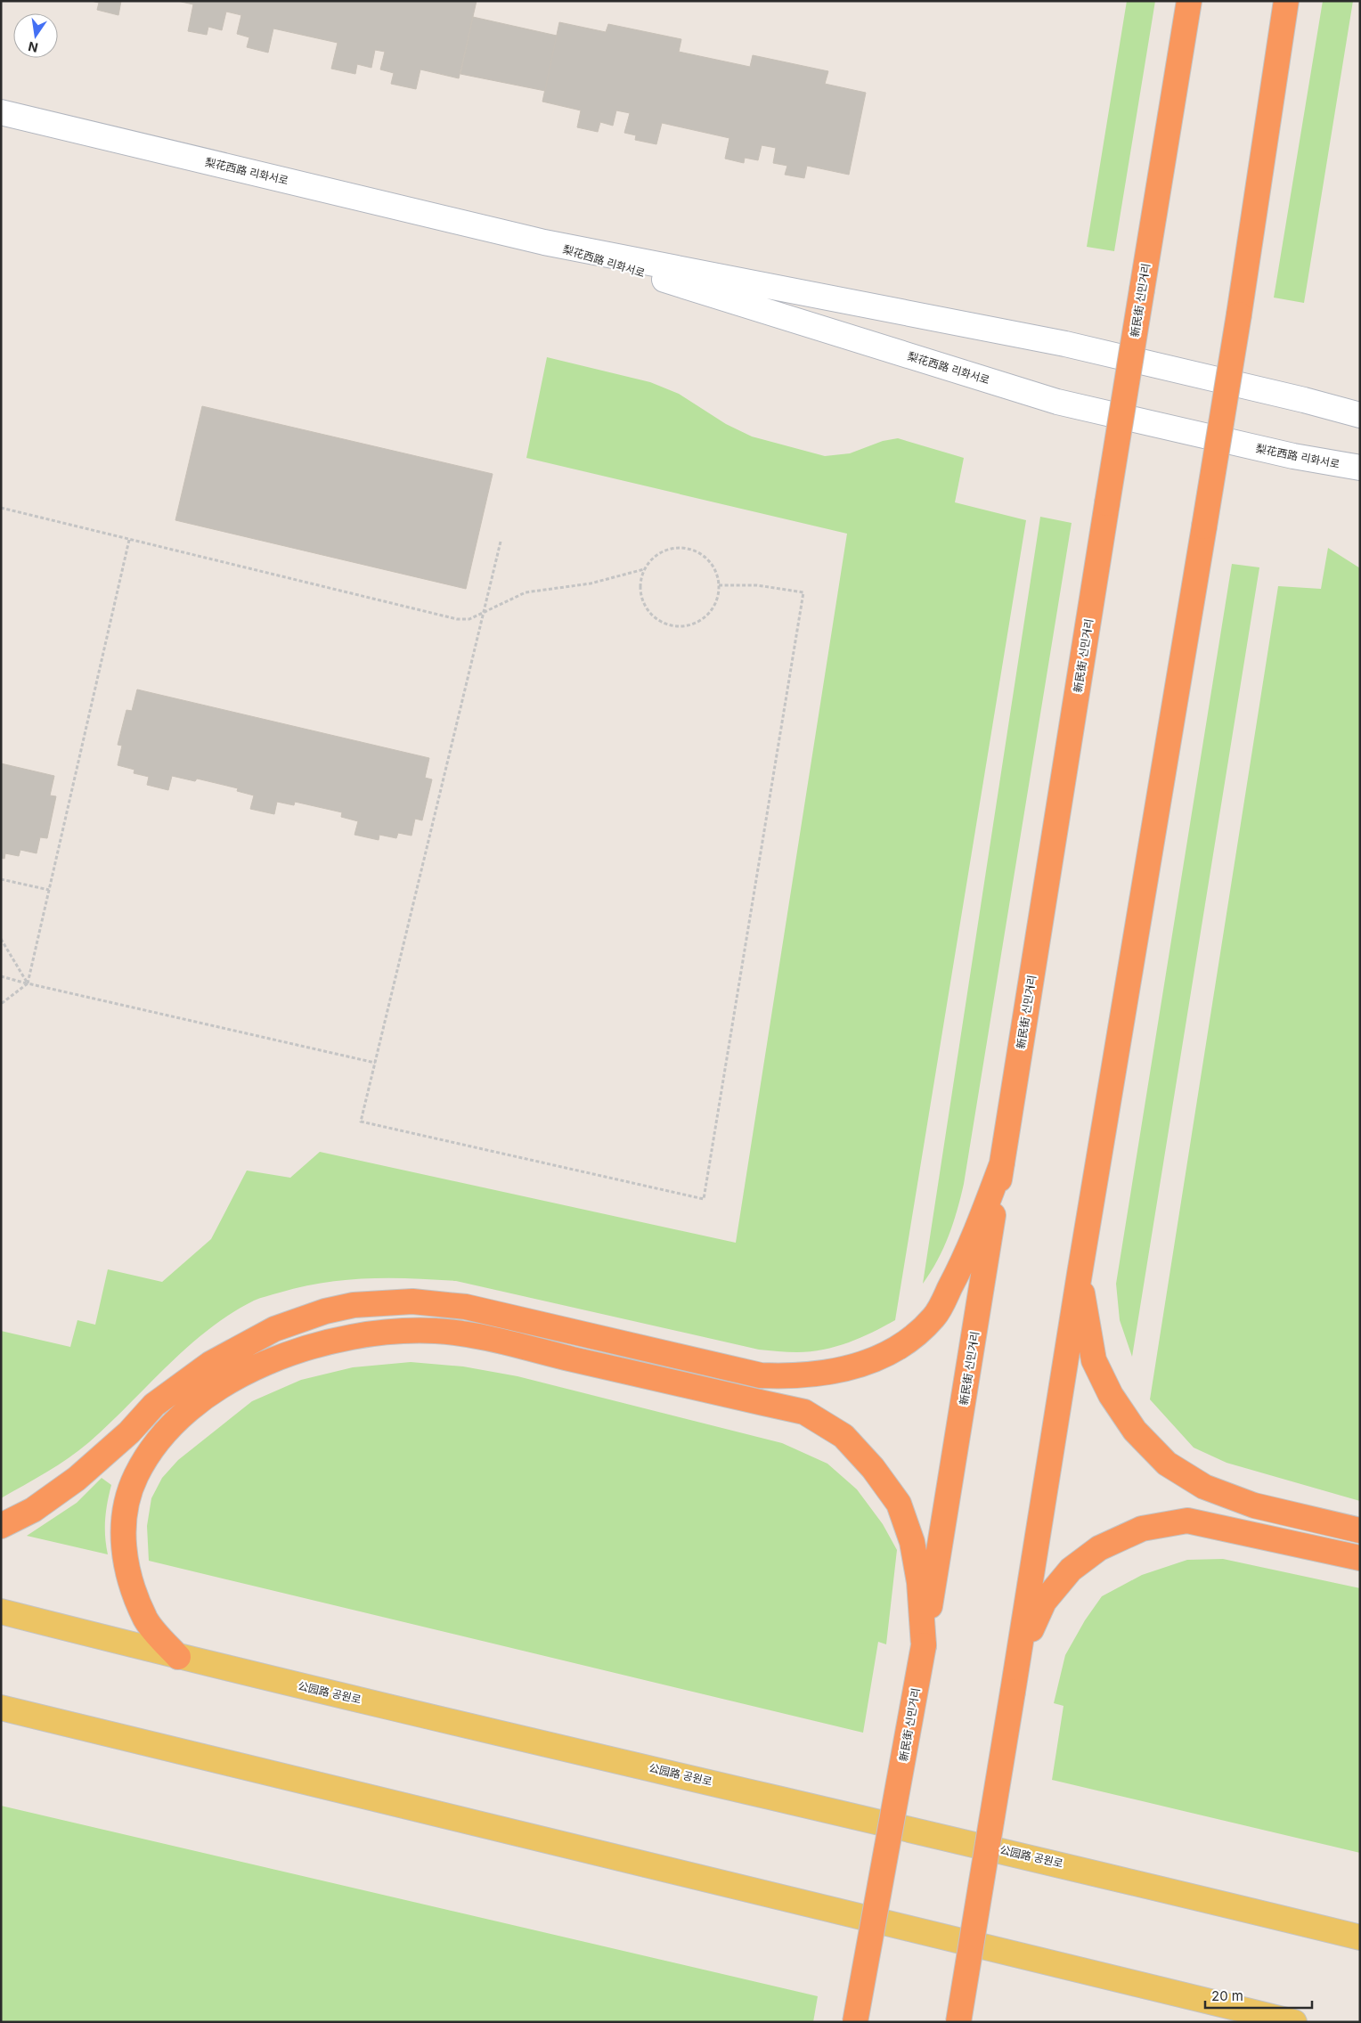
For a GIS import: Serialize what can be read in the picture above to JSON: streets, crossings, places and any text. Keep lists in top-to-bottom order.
{
  "streets": {
    "highway": ["新民街 신민거리"],
    "main road": ["公园路 공원로"],
    "street": ["梨花西路 리화서로"]
  },
  "scale_bar": "20 m",
  "north": "bottom"
}
